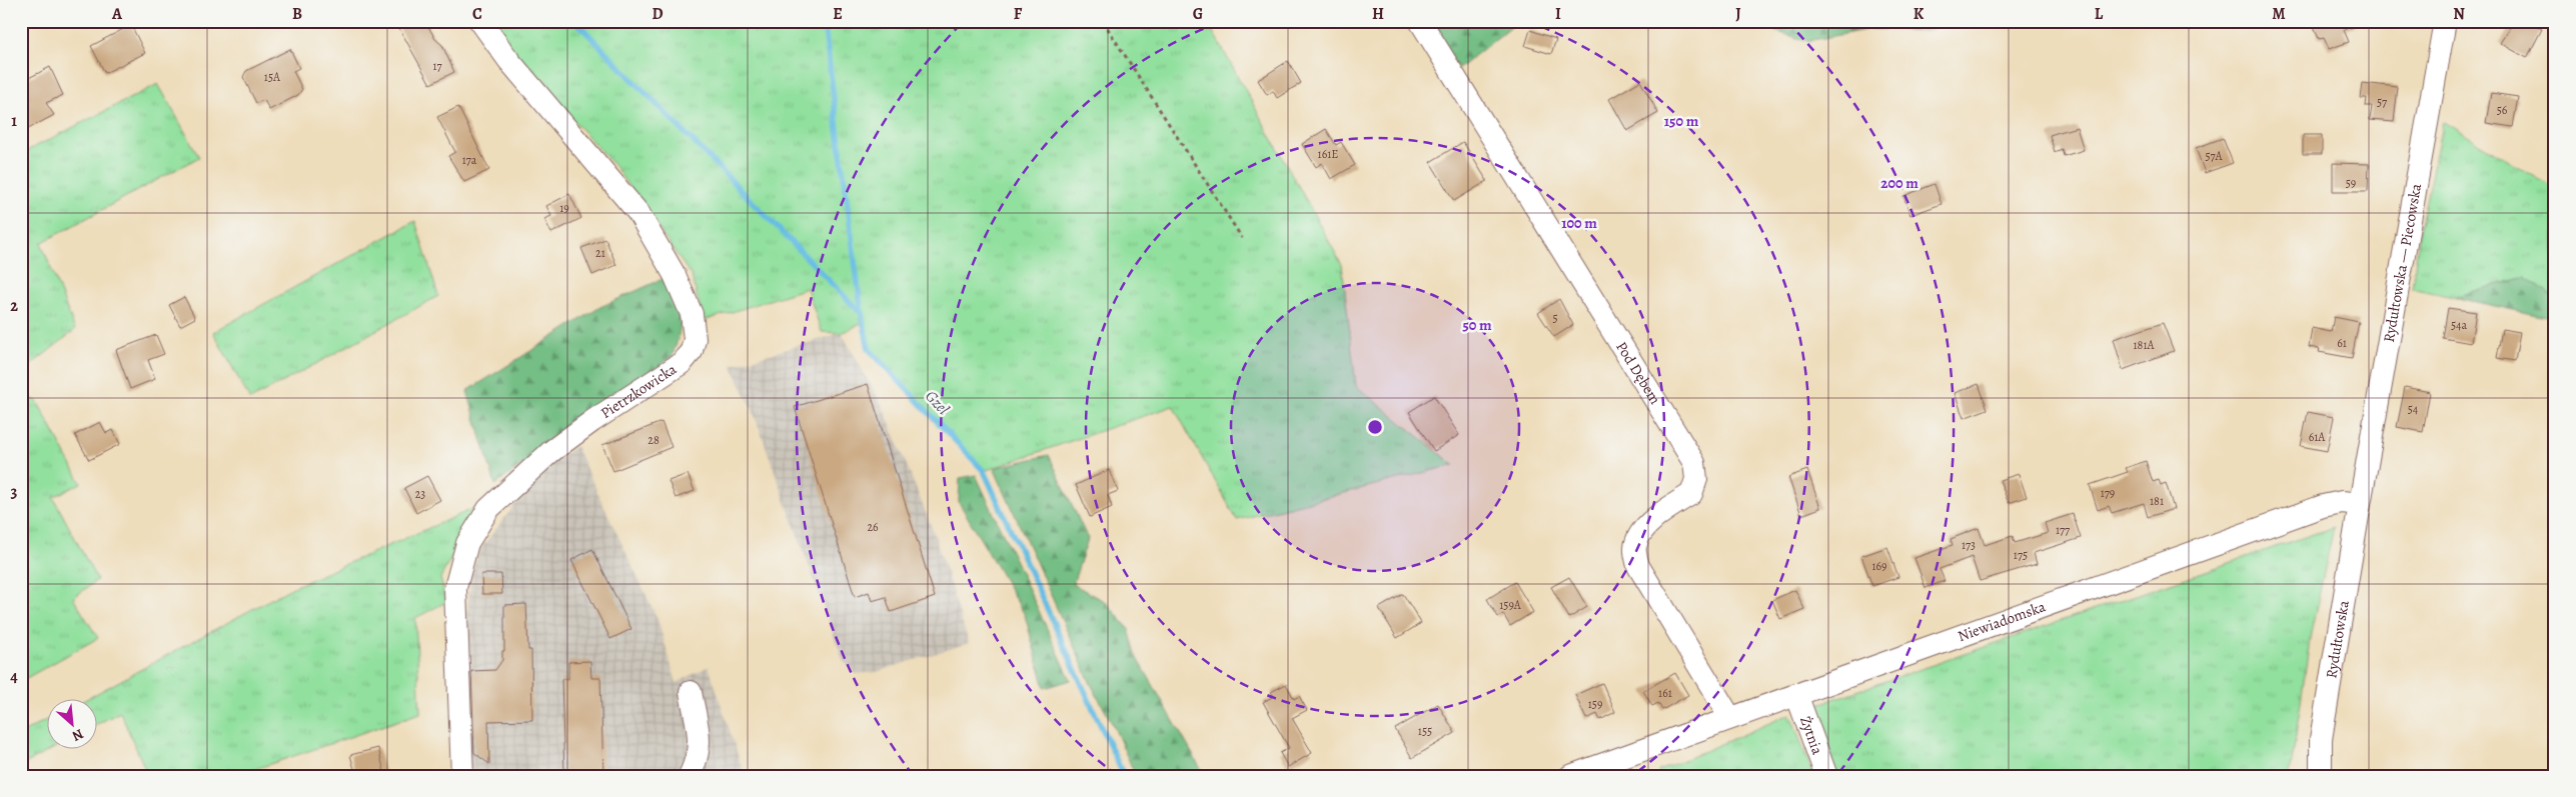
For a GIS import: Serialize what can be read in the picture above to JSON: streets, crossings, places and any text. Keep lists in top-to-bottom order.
{
  "streets": {
    "street": [
      "Rydułtowska — Piecowska",
      "Pod Dębem",
      "Pietrzkowicka",
      "Niewiadomska",
      "Rydułtowska",
      "Żytnia"
    ]
  },
  "crossings": [
    ["Rydułtowska — Piecowska", "Niewiadomska"],
    ["Rydułtowska — Piecowska", "Rydułtowska"],
    ["Pod Dębem", "Niewiadomska"],
    ["Niewiadomska", "Rydułtowska"],
    ["Niewiadomska", "Żytnia"]
  ],
  "water": ["Gzel"],
  "house_numbers": [
    "17",
    "15A",
    "57",
    "56",
    "161E",
    "57A",
    "17a",
    "59",
    "19",
    "21",
    "5",
    "54a",
    "61",
    "181A",
    "54",
    "61A",
    "28",
    "179",
    "23",
    "181",
    "26",
    "177",
    "173",
    "175",
    "169",
    "159A",
    "161",
    "159",
    "155"
  ],
  "north": "bottom right",
  "grid": {
    "columns": [
      "A",
      "B",
      "C",
      "D",
      "E",
      "F",
      "G",
      "H",
      "I",
      "J",
      "K",
      "L",
      "M",
      "N"
    ],
    "rows": [
      "1",
      "2",
      "3",
      "4"
    ]
  },
  "rings": [
    "150 m",
    "200 m",
    "100 m",
    "50 m"
  ]
}
